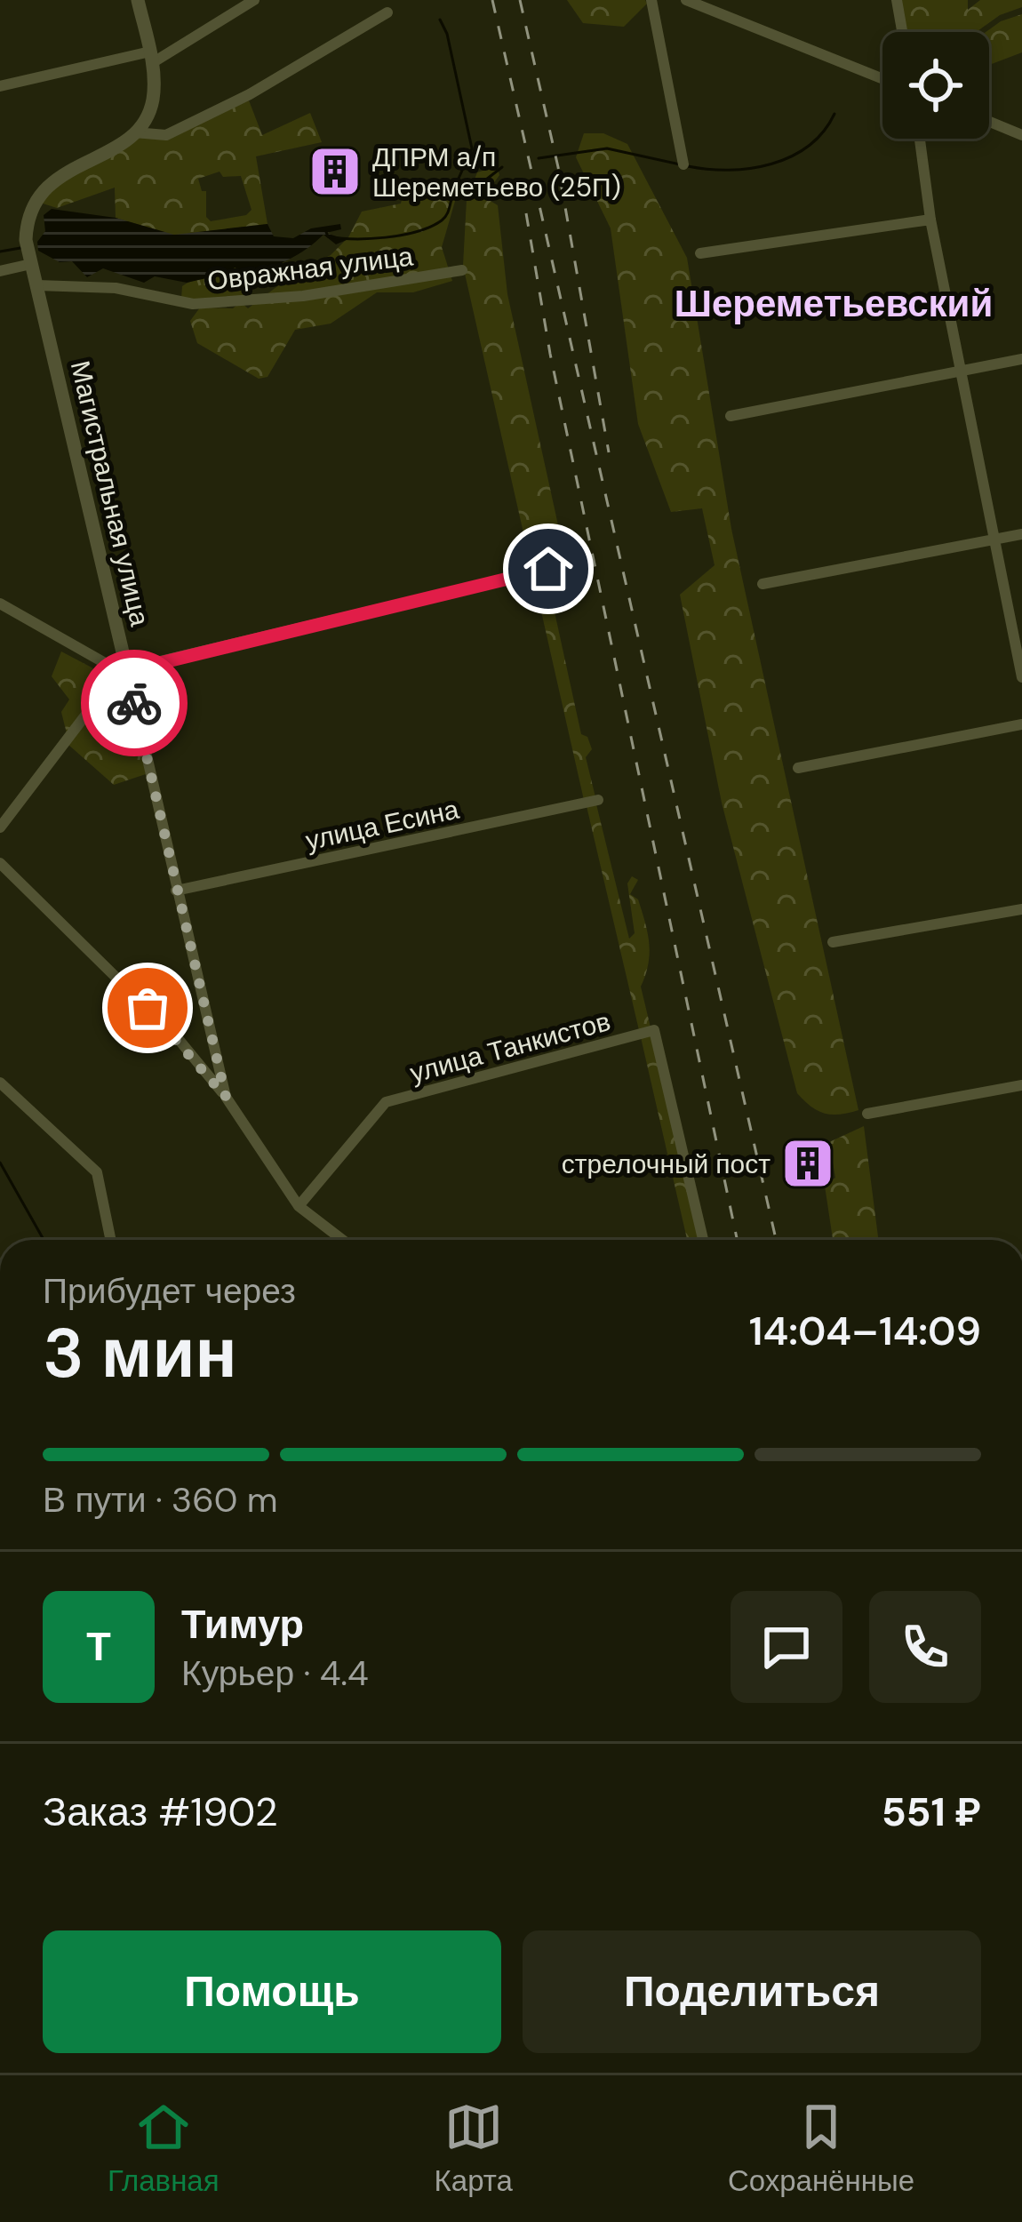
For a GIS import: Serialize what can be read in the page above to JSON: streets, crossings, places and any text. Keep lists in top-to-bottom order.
{
  "streets": {
    "street": [
      "Овражная улица",
      "Магистральная улица",
      "улица Есина",
      "улица Танкистов"
    ]
  },
  "crossings": [
    ["Овражная улица", "Магистральная улица"],
    ["Магистральная улица", "улица Есина"],
    ["Магистральная улица", "улица Танкистов"]
  ],
  "districts": ["Шереметьевский"],
  "places": {
    "building": ["ДПРМ а/п Шереметьево (25П)", "стрелочный пост"]
  },
  "page": {
    "heading": ["3 мин", "Прибудет через", "14:04–14:09"],
    "panel": [
      "Тимур",
      "Курьер · 4.4",
      "Заказ #1902",
      "551 ₽"
    ],
    "bar": "В пути · 360 m",
    "round": "Т",
    "buttons": ["Помощь", "Поделиться"],
    "tabs": ["Главная", "Карта", "Сохранённые"]
  }
}
